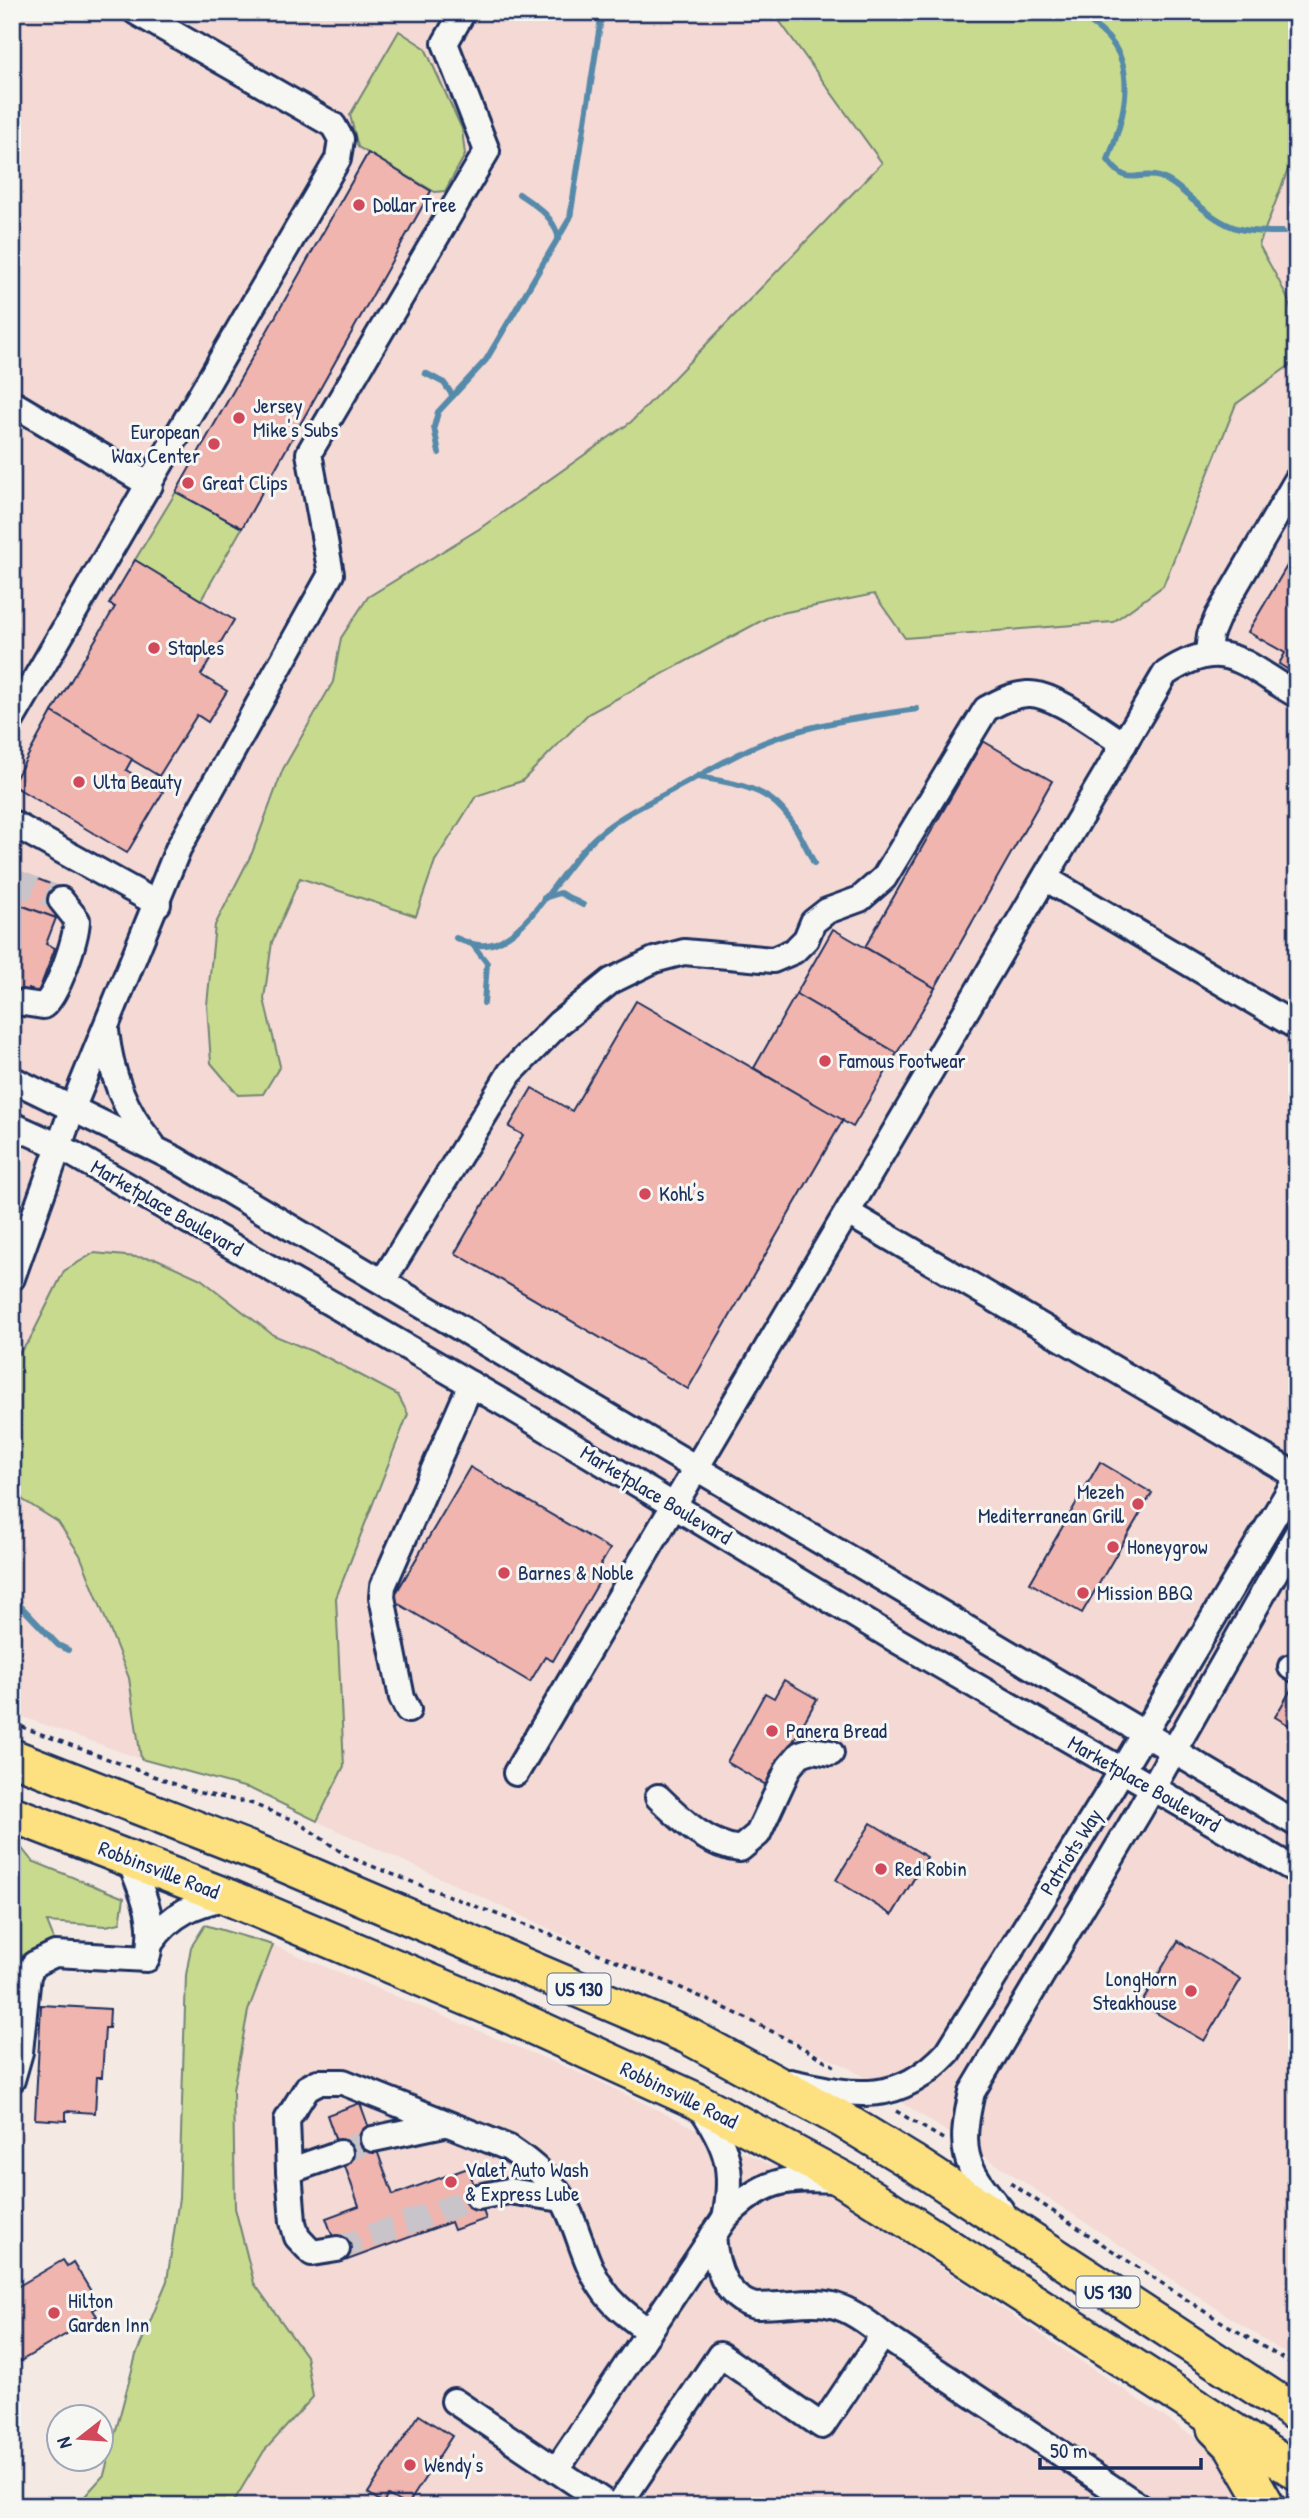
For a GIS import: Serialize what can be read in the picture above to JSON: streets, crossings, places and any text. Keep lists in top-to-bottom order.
{
  "streets": {
    "highway": ["Robbinsville Road", "US 130"],
    "street": ["Marketplace Boulevard", "Patriots Way"]
  },
  "crossings": [
    ["Marketplace Boulevard", "Patriots Way"],
    ["Patriots Way", "US 130"]
  ],
  "places": [
    "Dollar Tree",
    "Jersey Mike's Subs",
    "European Wax Center",
    "Great Clips",
    "Staples",
    "Ulta Beauty",
    "Famous Footwear",
    "Kohl's",
    "Mezeh Mediterranean Grill",
    "Honeygrow",
    "Barnes & Noble",
    "Mission BBQ",
    "Panera Bread",
    "Red Robin",
    "LongHorn Steakhouse",
    "Valet Auto Wash & Express Lube",
    "Hilton Garden Inn",
    "Wendy's"
  ],
  "scale_bar": "50 m",
  "north": "left"
}
